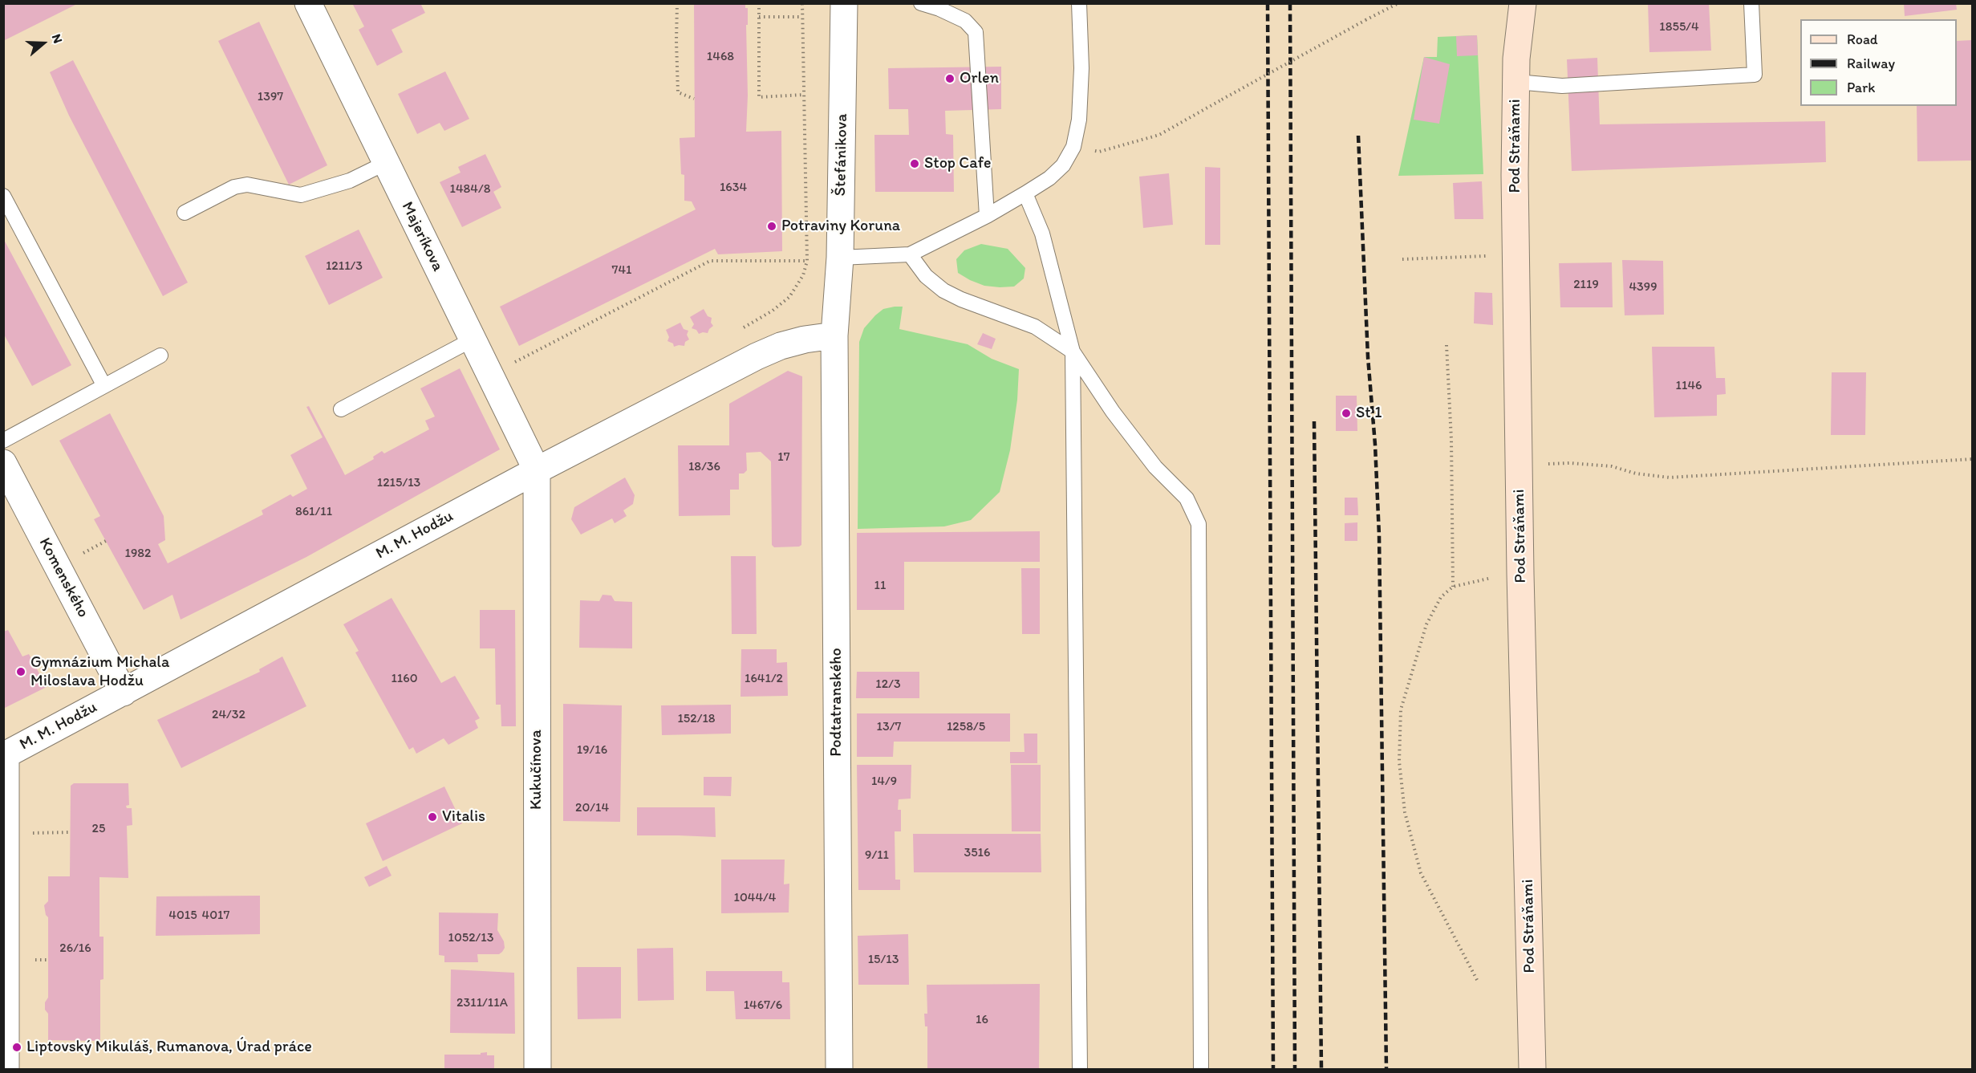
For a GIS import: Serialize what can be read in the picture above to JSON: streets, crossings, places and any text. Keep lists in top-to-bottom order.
{
  "streets": {
    "street": [
      "Pod Stráňami",
      "Štefánikova",
      "Majeríkova",
      "M. M. Hodžu",
      "Komenského",
      "Podtatranského",
      "Kukučínova"
    ]
  },
  "crossings": [
    ["Štefánikova", "M. M. Hodžu"],
    ["Štefánikova", "Podtatranského"],
    ["Majeríkova", "M. M. Hodžu"],
    ["Majeríkova", "Kukučínova"],
    ["M. M. Hodžu", "Komenského"],
    ["M. M. Hodžu", "Podtatranského"],
    ["M. M. Hodžu", "Kukučínova"]
  ],
  "places": [
    "Orlen",
    "Stop Cafe",
    "Potraviny Koruna",
    "St 1",
    "Gymnázium Michala Miloslava Hodžu",
    "Vitalis",
    "Liptovský Mikuláš, Rumanova, Úrad práce"
  ],
  "house_numbers": [
    "1855/4",
    "1468",
    "1397",
    "1634",
    "1484/8",
    "1211/3",
    "741",
    "2119",
    "4399",
    "1146",
    "17",
    "18/36",
    "1215/13",
    "861/11",
    "1982",
    "11",
    "1160",
    "1641/2",
    "12/3",
    "24/32",
    "152/18",
    "13/7",
    "1258/5",
    "19/16",
    "14/9",
    "20/14",
    "25",
    "3516",
    "9/11",
    "1044/4",
    "4015",
    "4017",
    "1052/13",
    "26/16",
    "15/13",
    "2311/11A",
    "1467/6",
    "16"
  ],
  "legend": ["Road", "Railway", "Park"],
  "north": "right"
}
